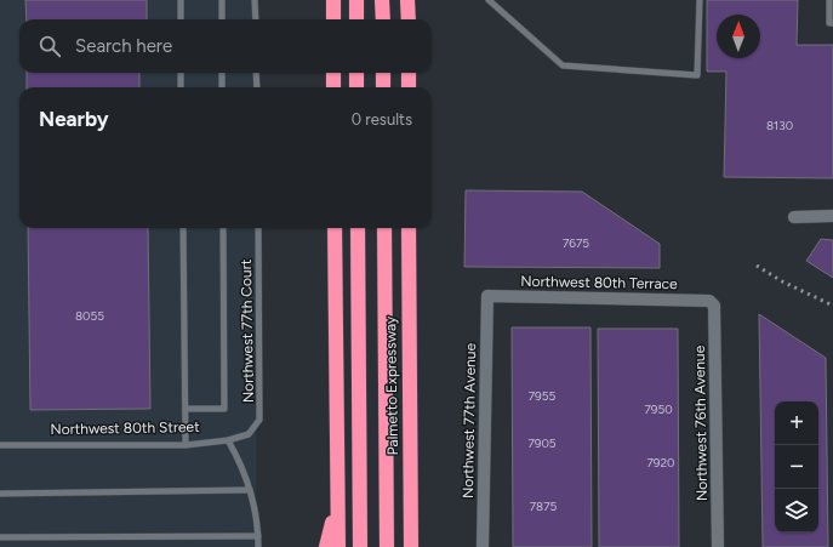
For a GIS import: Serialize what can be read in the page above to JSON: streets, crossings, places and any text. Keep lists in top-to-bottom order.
{
  "streets": {
    "highway": ["Palmetto Expressway"],
    "street": ["Northwest 80th Terrace", "Northwest 77th Avenue", "Northwest 76th Avenue"],
    "lane": ["Northwest 77th Court", "Northwest 80th Street"]
  },
  "crossings": [
    ["Northwest 80th Terrace", "Northwest 77th Avenue"],
    ["Northwest 80th Terrace", "Northwest 76th Avenue"],
    ["Northwest 77th Court", "Northwest 80th Street"]
  ],
  "house_numbers": [
    "8130",
    "7675",
    "8055",
    "7955",
    "7950",
    "7905",
    "7920",
    "7875"
  ],
  "north": "top",
  "page": {
    "search": "Search here",
    "heading": ["Nearby", "0 results"],
    "map_buttons": ["+", "−"]
  }
}
